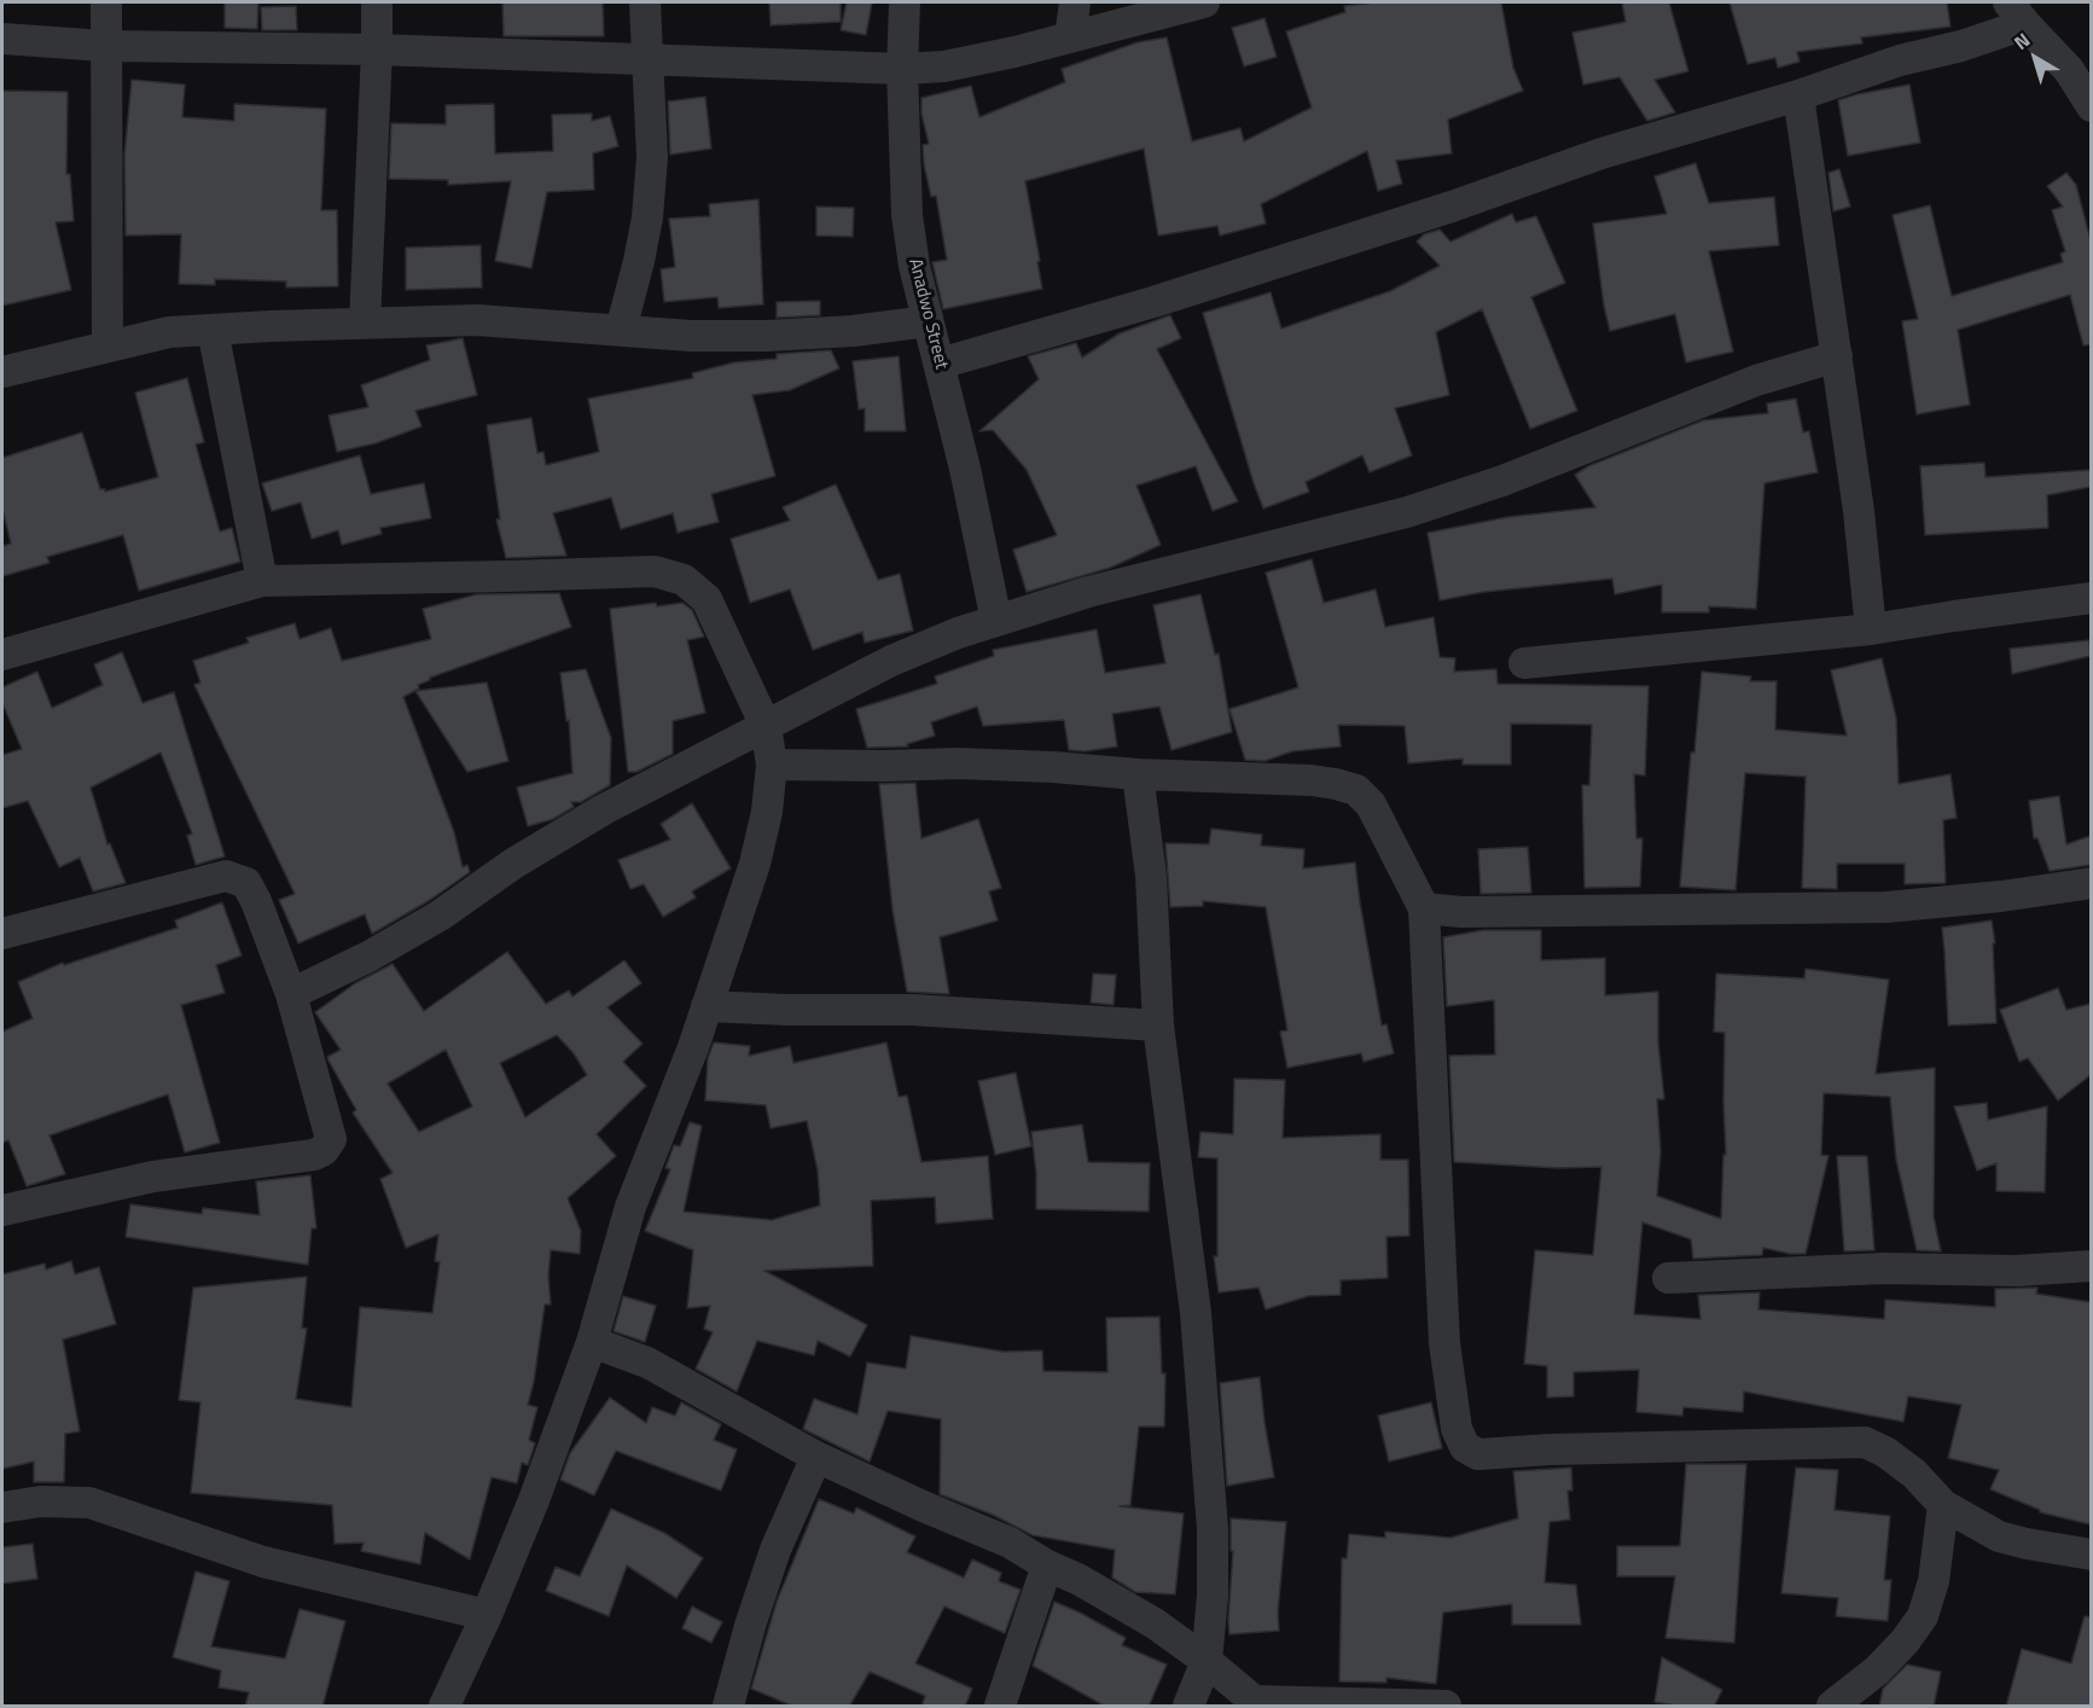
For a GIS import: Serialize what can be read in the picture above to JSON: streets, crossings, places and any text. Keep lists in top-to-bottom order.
{
  "streets": {
    "street": ["Anadwo Street"]
  },
  "north": "top left"
}
